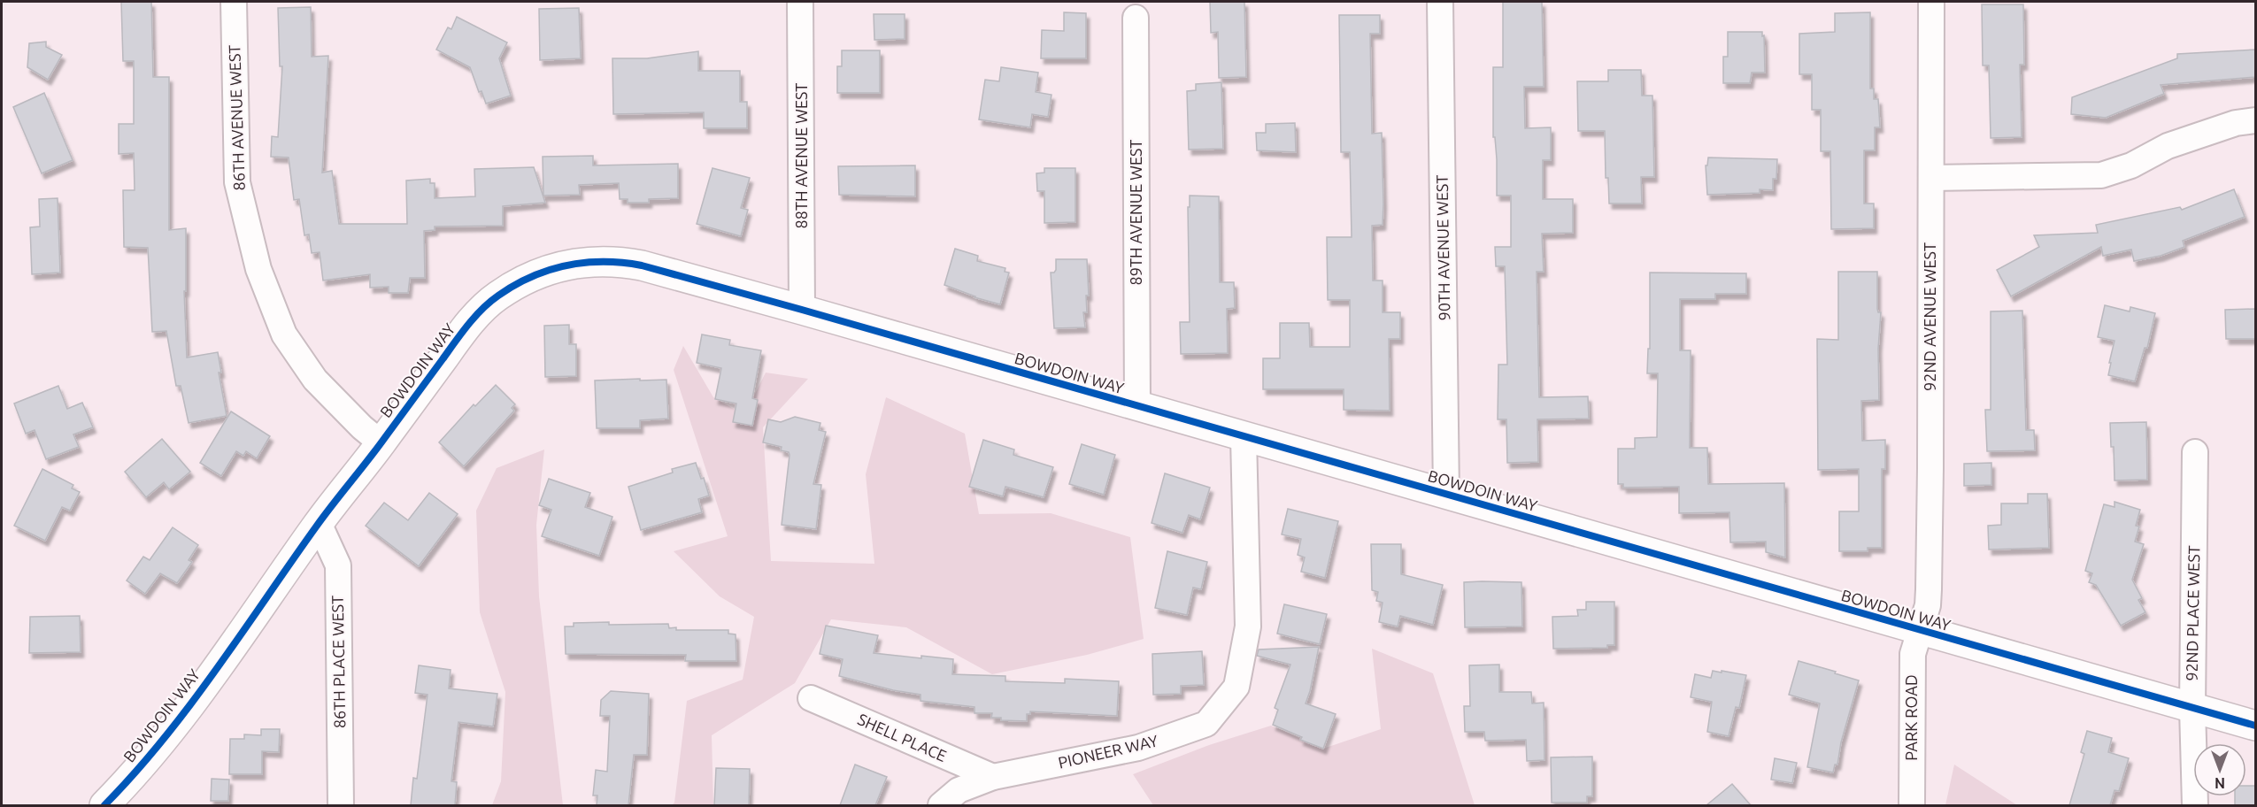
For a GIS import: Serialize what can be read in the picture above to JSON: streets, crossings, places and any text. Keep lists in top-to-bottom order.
{
  "streets": {
    "street": [
      "86TH AVENUE WEST",
      "88TH AVENUE WEST",
      "89TH AVENUE WEST",
      "90TH AVENUE WEST",
      "92ND AVENUE WEST",
      "BOWDOIN WAY",
      "92ND PLACE WEST",
      "86TH PLACE WEST",
      "PARK ROAD",
      "SHELL PLACE",
      "PIONEER WAY"
    ]
  },
  "crossings": [
    ["86TH AVENUE WEST", "BOWDOIN WAY"],
    ["88TH AVENUE WEST", "BOWDOIN WAY"],
    ["89TH AVENUE WEST", "BOWDOIN WAY"],
    ["90TH AVENUE WEST", "BOWDOIN WAY"],
    ["92ND AVENUE WEST", "BOWDOIN WAY"],
    ["92ND AVENUE WEST", "PARK ROAD"],
    ["BOWDOIN WAY", "92ND PLACE WEST"],
    ["BOWDOIN WAY", "86TH PLACE WEST"],
    ["BOWDOIN WAY", "PARK ROAD"],
    ["BOWDOIN WAY", "PIONEER WAY"],
    ["SHELL PLACE", "PIONEER WAY"]
  ],
  "north": "bottom"
}
